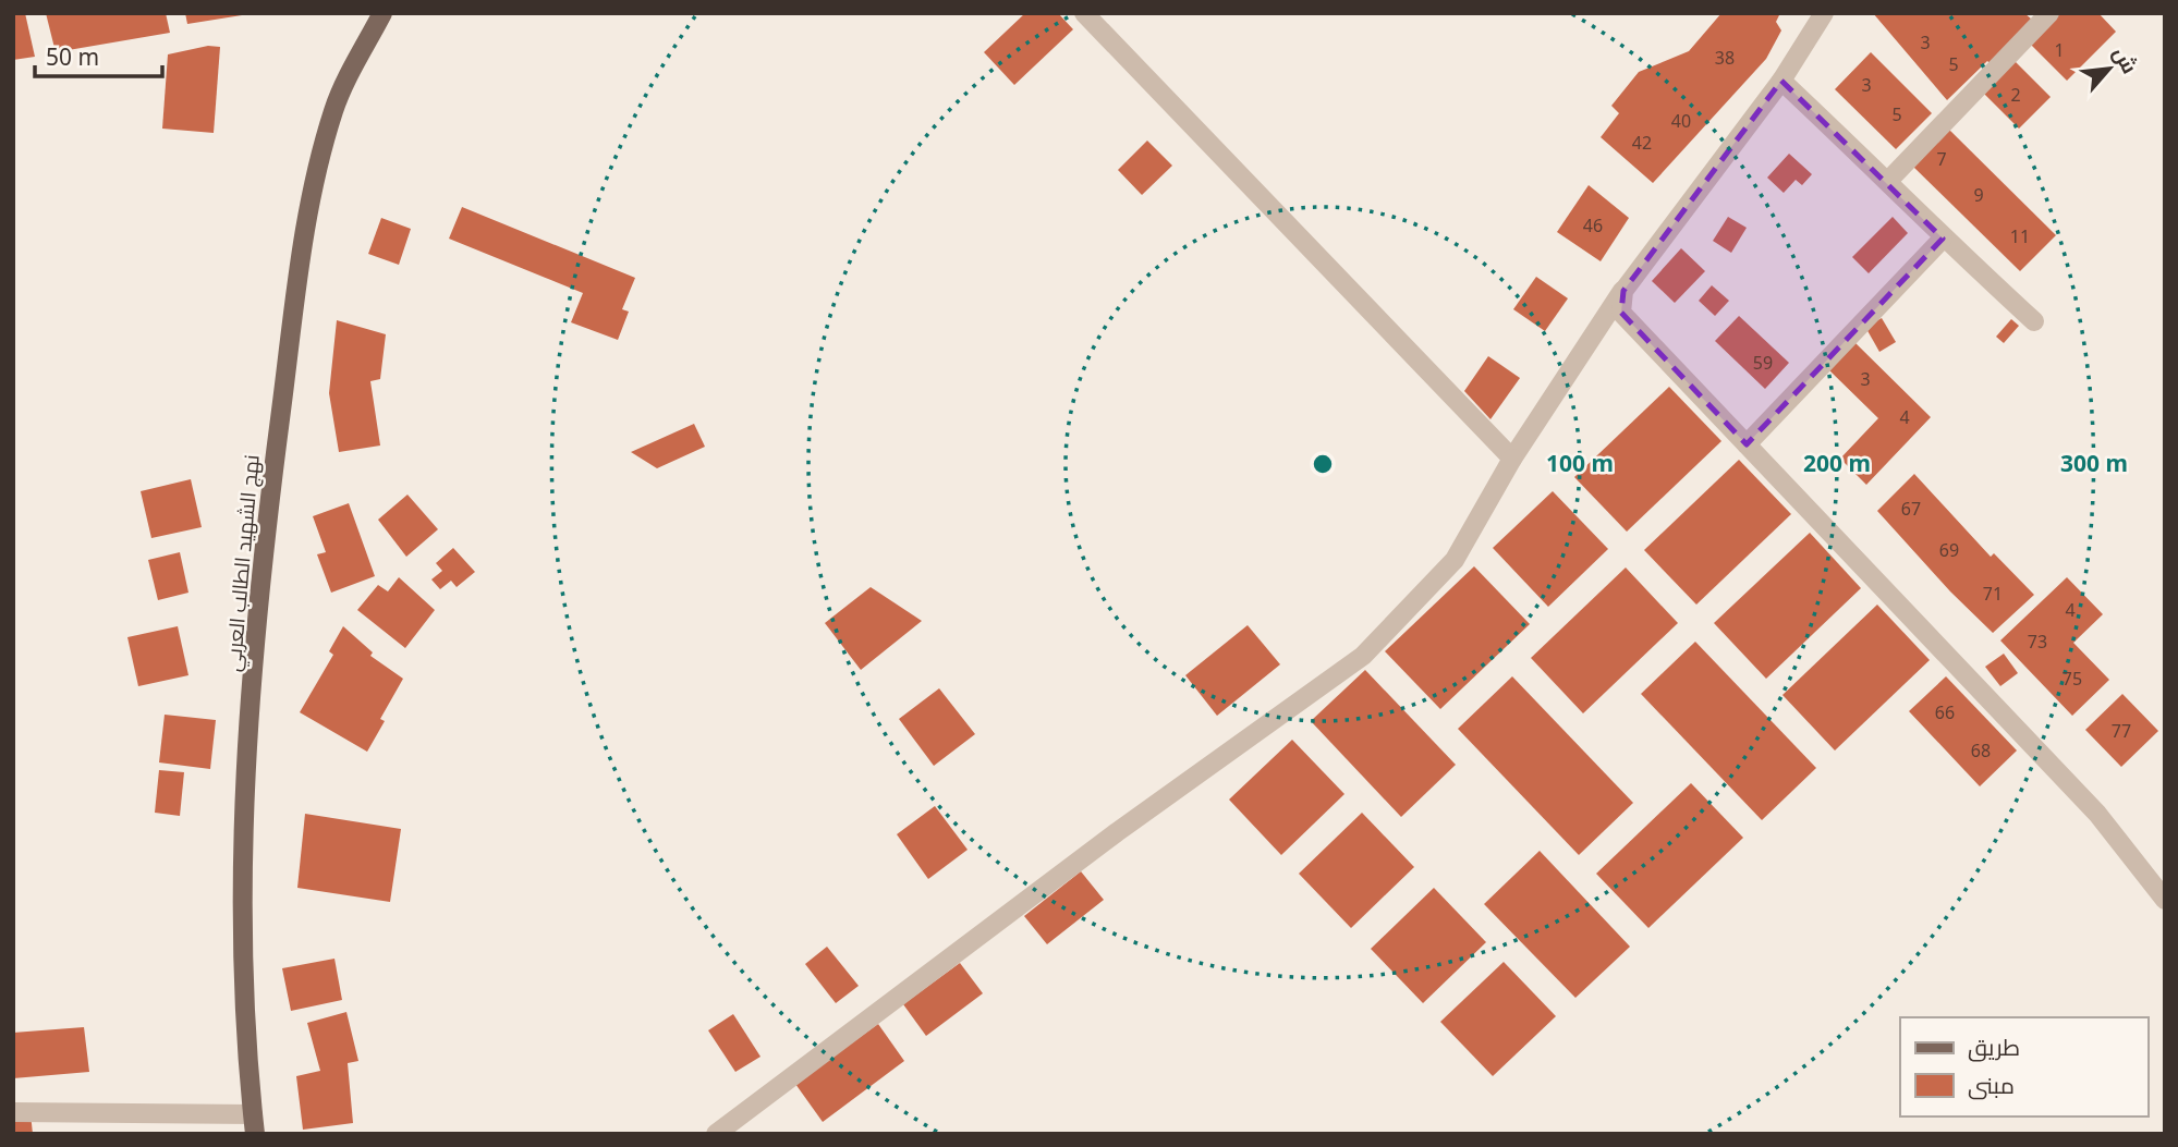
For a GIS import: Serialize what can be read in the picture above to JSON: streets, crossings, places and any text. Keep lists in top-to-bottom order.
{
  "streets": {
    "main road": ["نهج الشهيد الطالب العربي"]
  },
  "house_numbers": [
    "3",
    "1",
    "38",
    "5",
    "3",
    "2",
    "5",
    "40",
    "42",
    "7",
    "9",
    "46",
    "11",
    "59",
    "3",
    "4",
    "67",
    "69",
    "71",
    "4",
    "73",
    "75",
    "66",
    "77",
    "68"
  ],
  "legend": ["طريق", "مبنى"],
  "scale_bar": "50 m",
  "north": "top right",
  "rings": ["100 m", "200 m", "300 m"]
}
